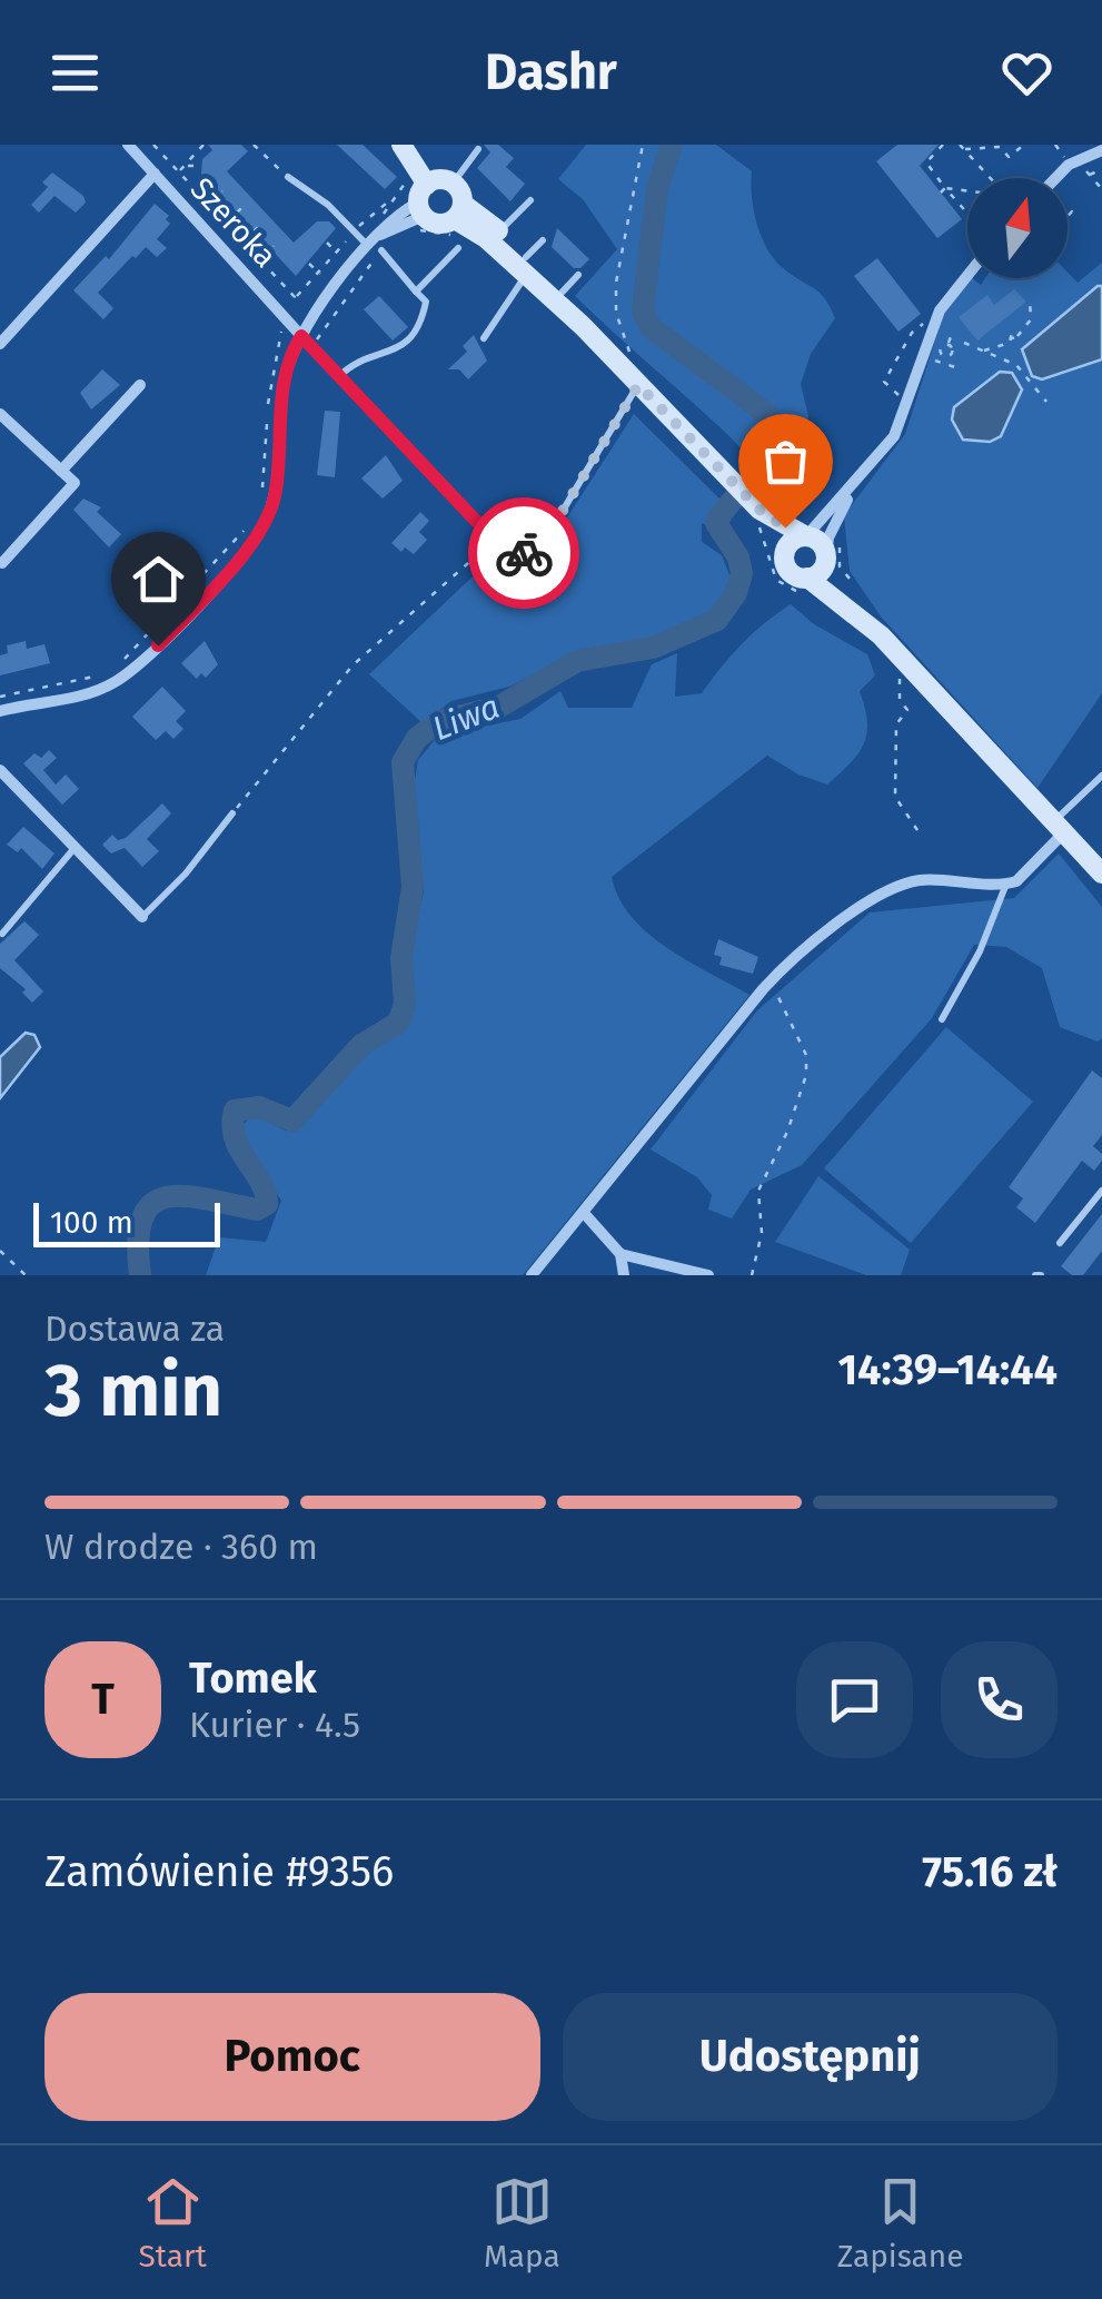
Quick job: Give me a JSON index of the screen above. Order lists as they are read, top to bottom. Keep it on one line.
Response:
{"streets":{"street":["Szeroka"]},"water":["Liwa"],"scale_bar":"100 m","north":"top","page":{"header":"Dashr","scale":"100 m","heading":["3 min","Dostawa za","14:39–14:44"],"panel":["Tomek","Kurier · 4.5","Zamówienie #9356","75.16 zł"],"bar":"W drodze · 360 m","round":"T","buttons":["Pomoc","Udostępnij"],"tabs":["Start","Mapa","Zapisane"]}}
